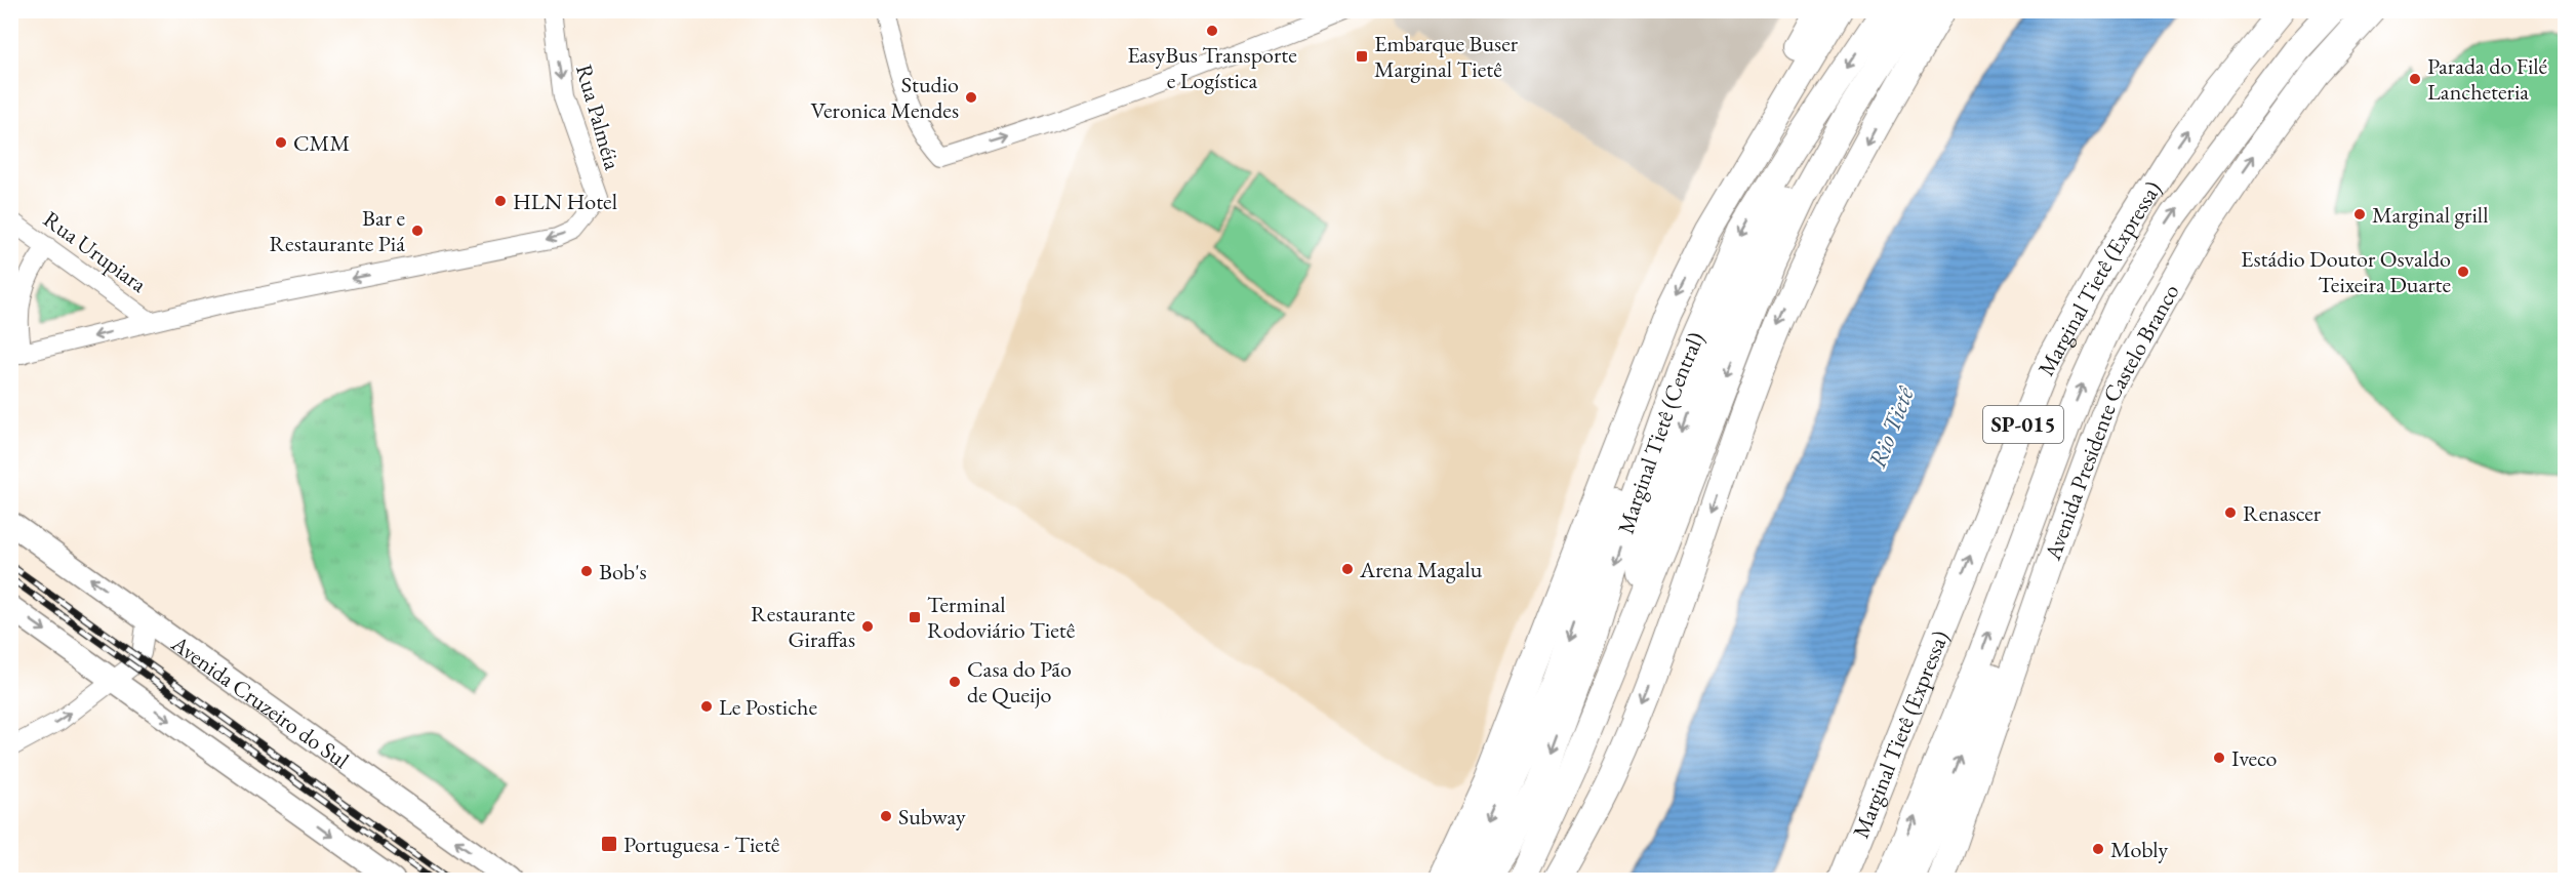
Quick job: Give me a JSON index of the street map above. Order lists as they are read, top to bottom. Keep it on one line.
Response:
{"streets":{"highway":["Marginal Tietê (Expressa)","Avenida Presidente Castelo Branco","SP-015","Marginal Tietê (Central)"],"main road":["Avenida Cruzeiro do Sul"],"street":["Rua Palméia","Rua Urupiara"]},"crossings":[["Rua Palméia","Rua Urupiara"]],"water":["Rio Tietê"],"places":{"other":["EasyBus Transporte e Logística","Parada do Filé Lancheteria","Studio Veronica Mendes","CMM","HLN Hotel","Marginal grill","Bar e Restaurante Piá","Estádio Doutor Osvaldo Teixeira Duarte","Renascer","Arena Magalu","Bob's","Restaurante Giraffas","Casa do Pão de Queijo","Le Postiche","Iveco","Subway","Mobly"],"transit":["Embarque Buser Marginal Tietê","Terminal Rodoviário Tietê","Portuguesa - Tietê"]}}
